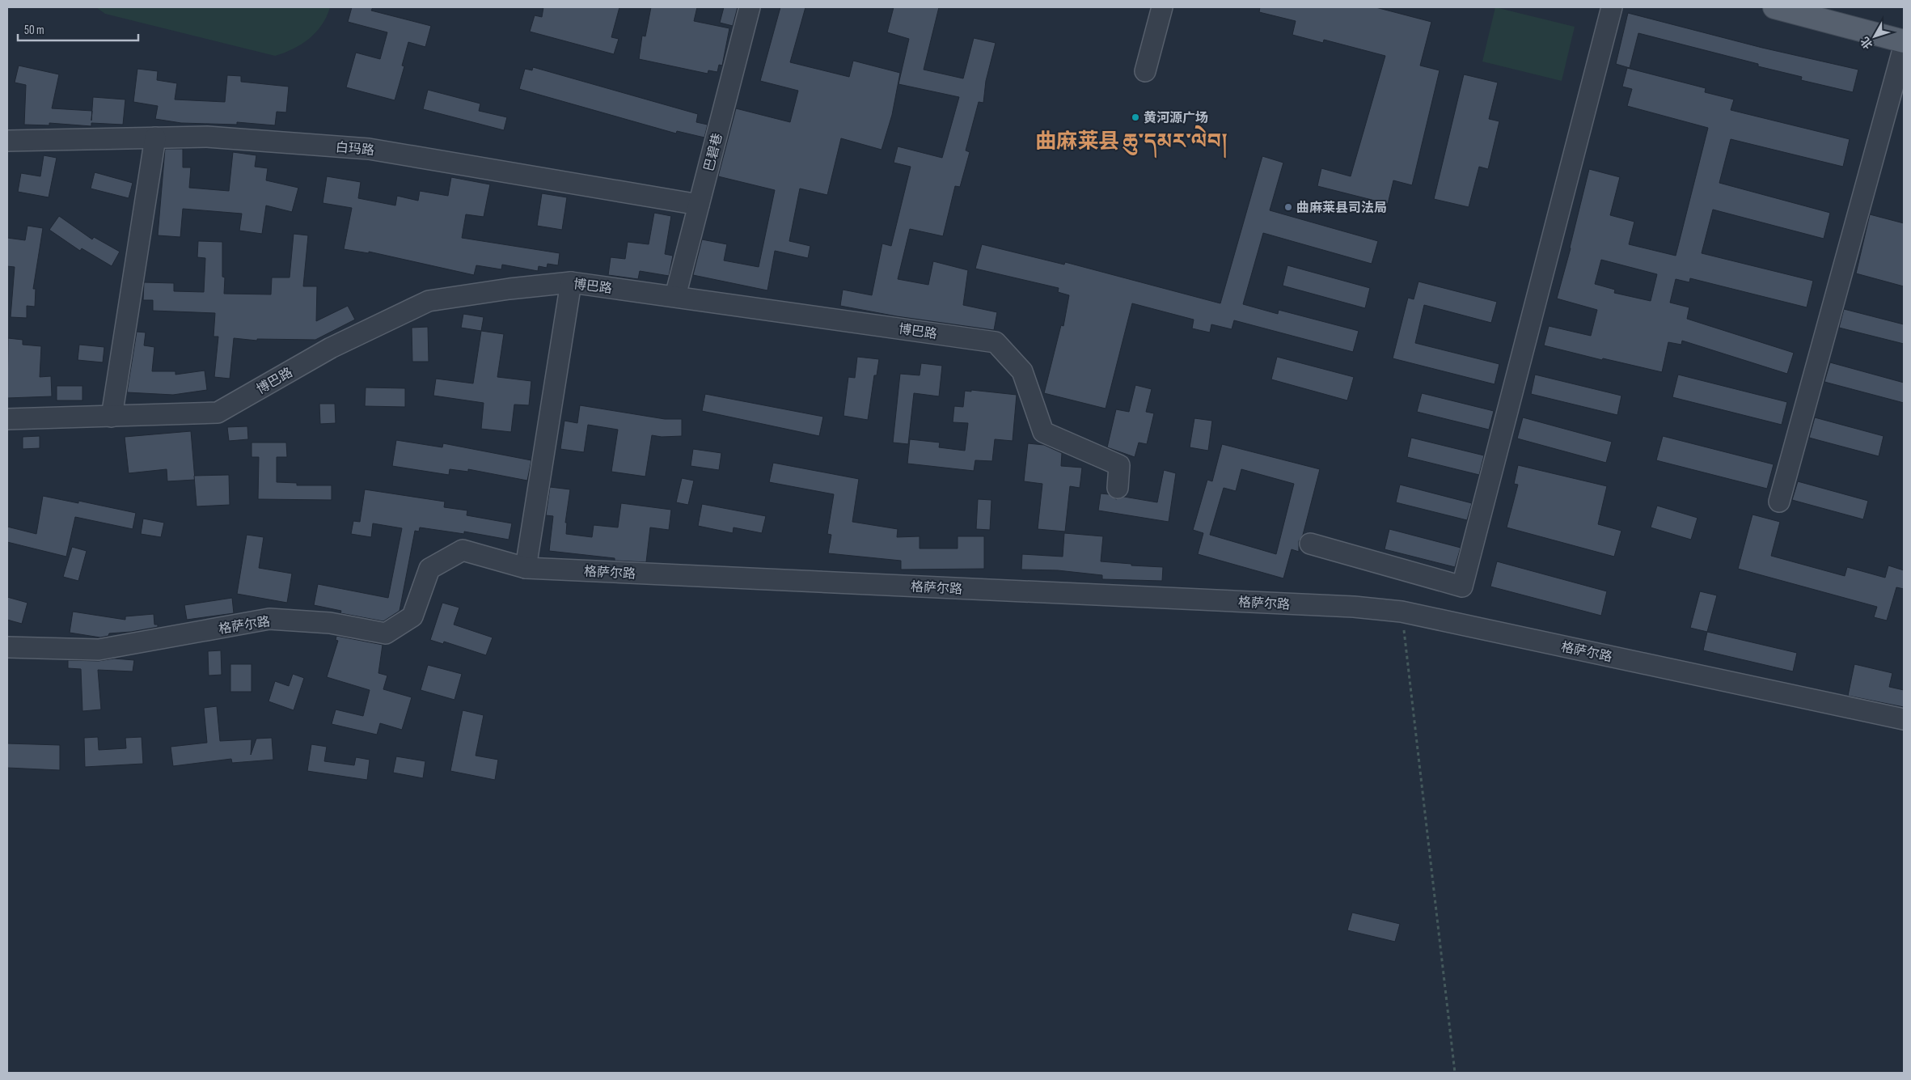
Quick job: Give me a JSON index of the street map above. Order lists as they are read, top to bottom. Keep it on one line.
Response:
{"streets":{"street":["白玛路","巴碧巷","博巴路","格萨尔路"]},"crossings":[["白玛路","巴碧巷"],["巴碧巷","博巴路"]],"districts":["曲麻莱县 ཆུ་དམར་ལེབ།"],"places":["黄河源广场","曲麻莱县司法局"],"scale_bar":"50 m","north":"bottom left"}
